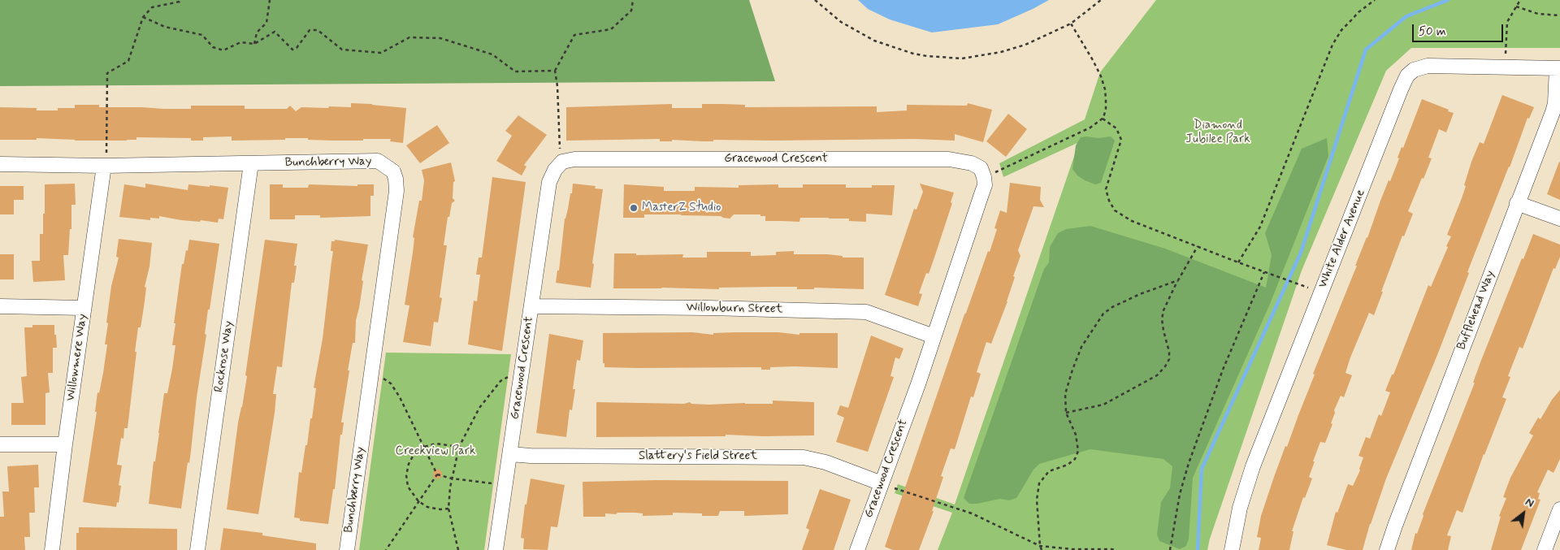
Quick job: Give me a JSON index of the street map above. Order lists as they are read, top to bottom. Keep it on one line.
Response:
{"streets":{"street":["Gracewood Crescent","Bunchberry Way","White Alder Avenue","Willowburn Street","Bufflehead Way","Rockrose Way","Willowmere Way","Slattery's Field Street"]},"crossings":[["Gracewood Crescent","Willowburn Street"],["Gracewood Crescent","Slattery's Field Street"],["Bunchberry Way","Rockrose Way"],["Bunchberry Way","Willowmere Way"],["White Alder Avenue","Bufflehead Way"]],"parks":["Diamond Jubilee Park","Creekview Park"],"places":["MasterZ Studio"],"scale_bar":"50 m","north":"top right"}
